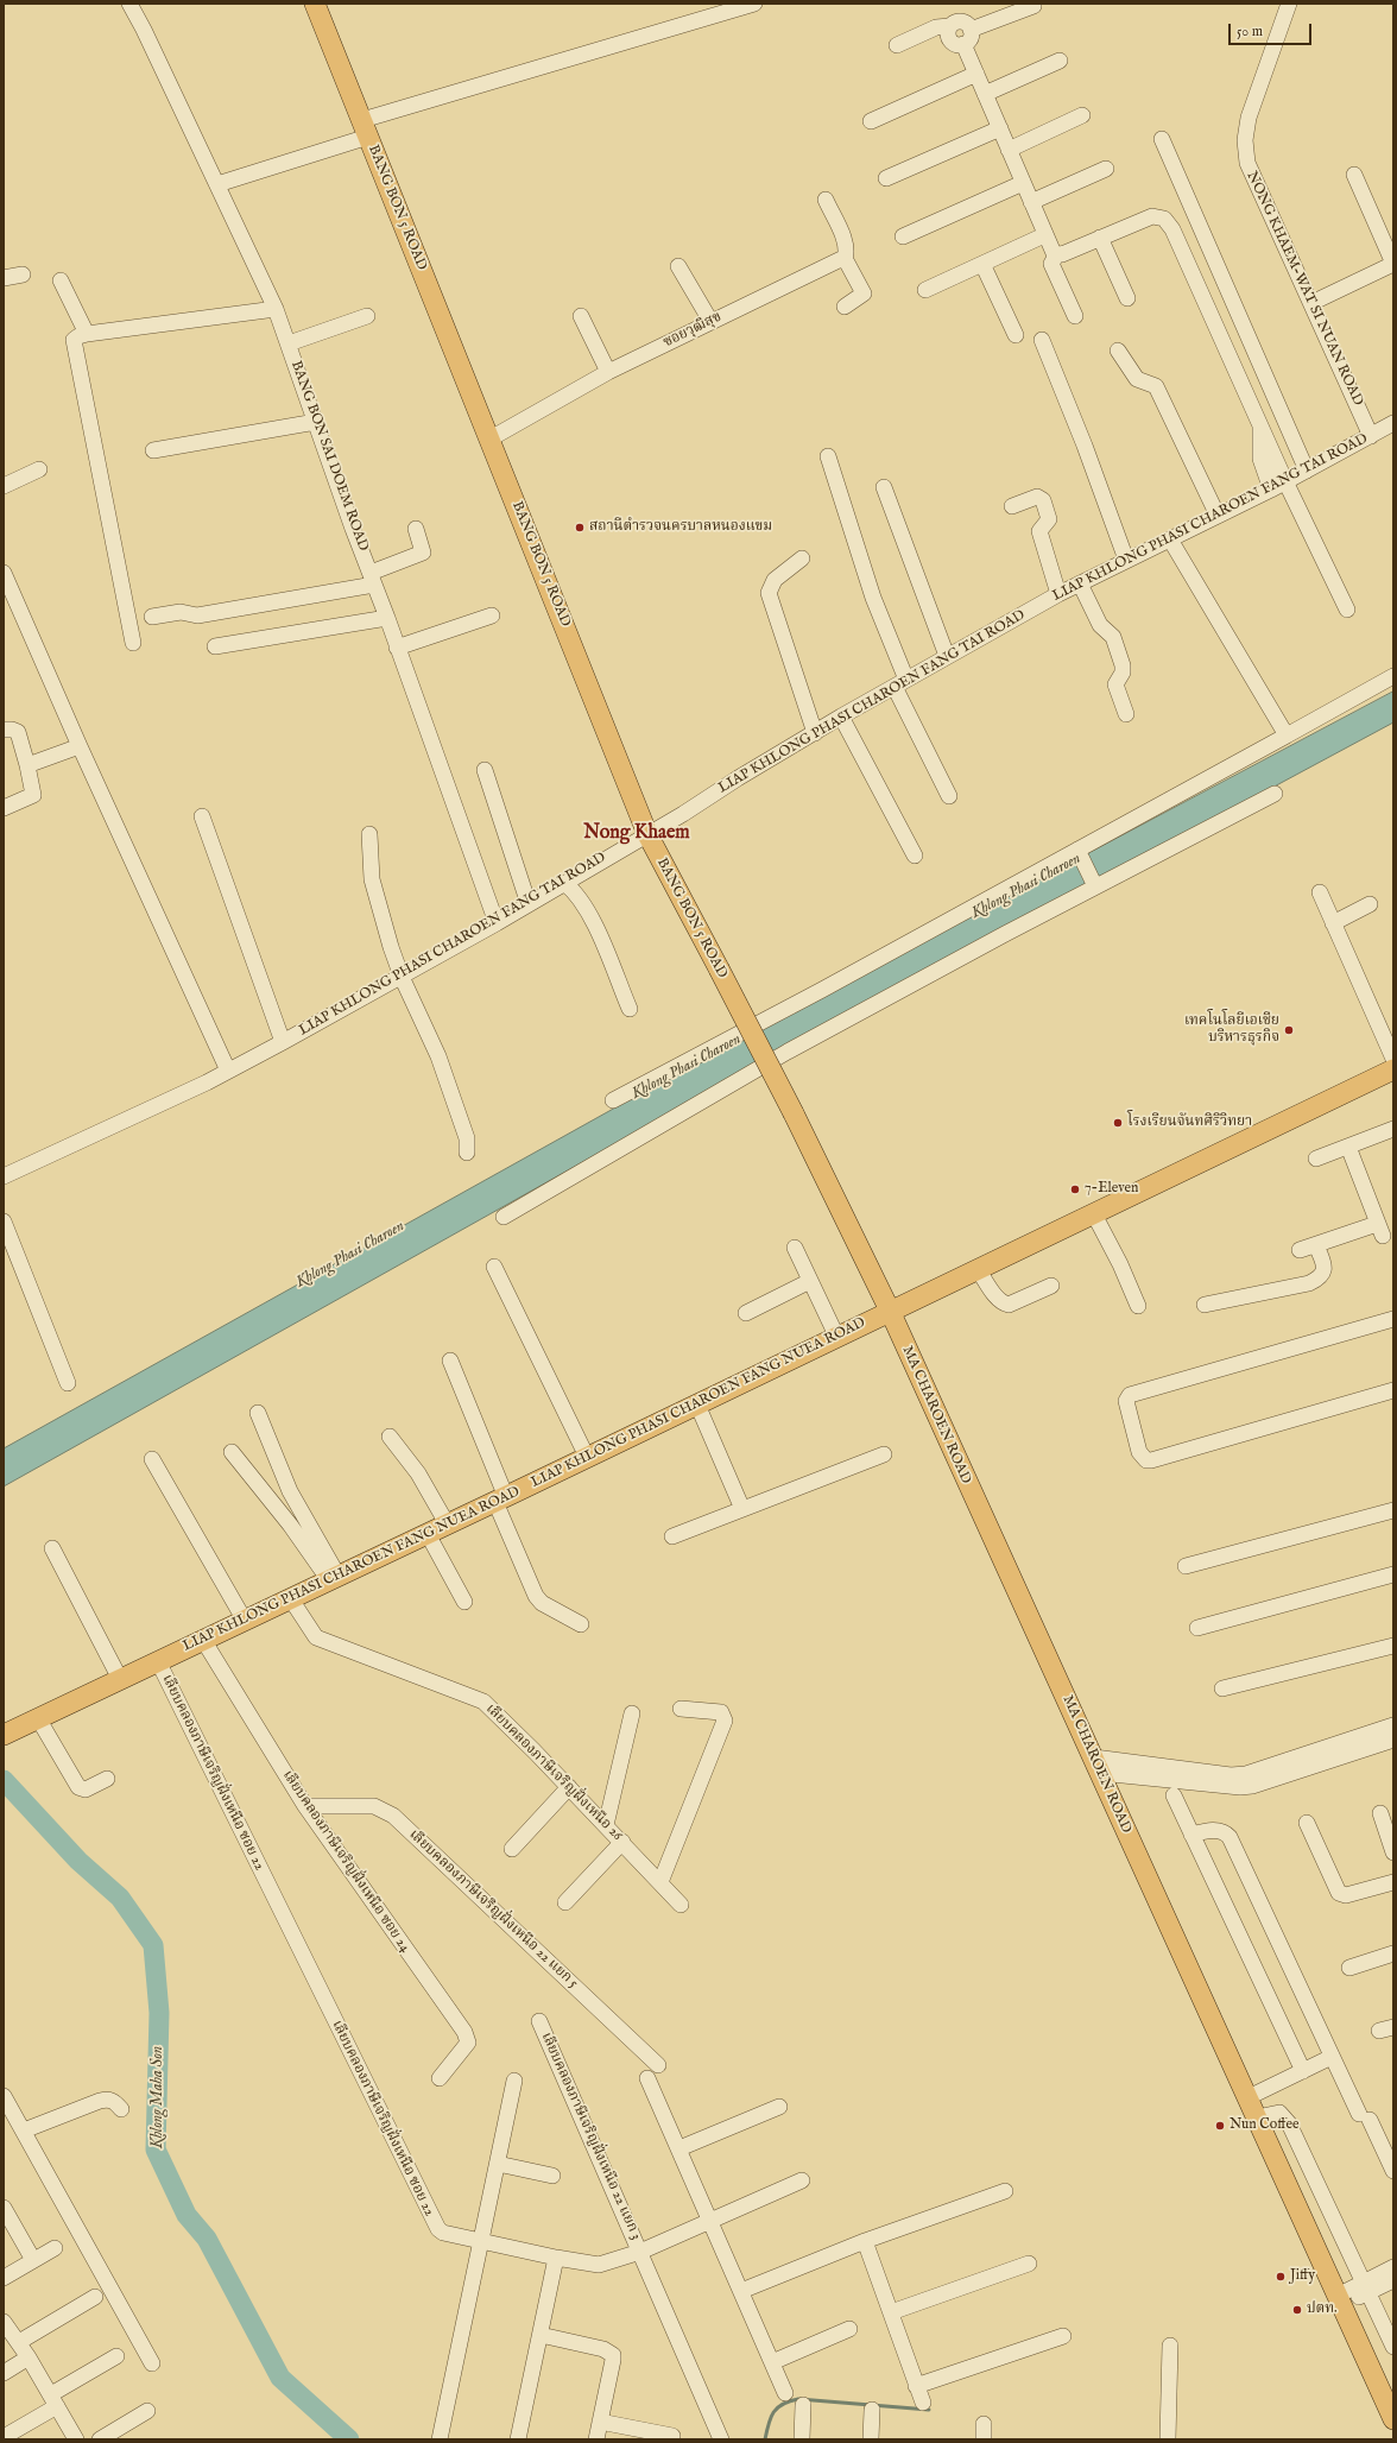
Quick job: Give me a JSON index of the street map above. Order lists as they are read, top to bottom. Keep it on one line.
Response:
{"streets":{"main road":["BANG BON 5 ROAD","LIAP KHLONG PHASI CHAROEN FANG NUEA ROAD","MA CHAROEN ROAD"],"street":["NONG KHAEM-WAT SI NUAN ROAD","ซอยวุฒิสุข","BANG BON SAI DOEM ROAD","LIAP KHLONG PHASI CHAROEN FANG TAI ROAD","เลียบคลองภาษีเจริญฝั่งเหนือ ซอย 22","เลียบคลองภาษีเจริญฝั่งเหนือ 26","เลียบคลองภาษีเจริญฝั่งเหนือ ซอย 24","เลียบคลองภาษีเจริญฝั่งเหนือ 22 แยก 5","เลียบคลองภาษีเจริญฝั่งเหนือ 22 แยก 3"]},"crossings":[["BANG BON 5 ROAD","ซอยวุฒิสุข"],["BANG BON 5 ROAD","LIAP KHLONG PHASI CHAROEN FANG TAI ROAD"],["BANG BON 5 ROAD","MA CHAROEN ROAD"],["NONG KHAEM-WAT SI NUAN ROAD","LIAP KHLONG PHASI CHAROEN FANG TAI ROAD"],["BANG BON SAI DOEM ROAD","LIAP KHLONG PHASI CHAROEN FANG TAI ROAD"],["LIAP KHLONG PHASI CHAROEN FANG NUEA ROAD","MA CHAROEN ROAD"],["LIAP KHLONG PHASI CHAROEN FANG NUEA ROAD","เลียบคลองภาษีเจริญฝั่งเหนือ ซอย 22"],["LIAP KHLONG PHASI CHAROEN FANG NUEA ROAD","เลียบคลองภาษีเจริญฝั่งเหนือ 26"],["LIAP KHLONG PHASI CHAROEN FANG NUEA ROAD","เลียบคลองภาษีเจริญฝั่งเหนือ ซอย 24"],["เลียบคลองภาษีเจริญฝั่งเหนือ ซอย 22","เลียบคลองภาษีเจริญฝั่งเหนือ 22 แยก 3"],["เลียบคลองภาษีเจริญฝั่งเหนือ ซอย 24","เลียบคลองภาษีเจริญฝั่งเหนือ 22 แยก 5"]],"districts":["Nong Khaem"],"water":["Khlong Phasi Charoen","Khlong Maha Son"],"places":["สถานีตำรวจนครบาลหนองแขม","เทคโนโลยีเอเชีย บริหารธุรกิจ","โรงเรียนจันทศิริวิทยา","7-Eleven","Nun Coffee","Jiffy","ปตท."],"scale_bar":"50 m"}
